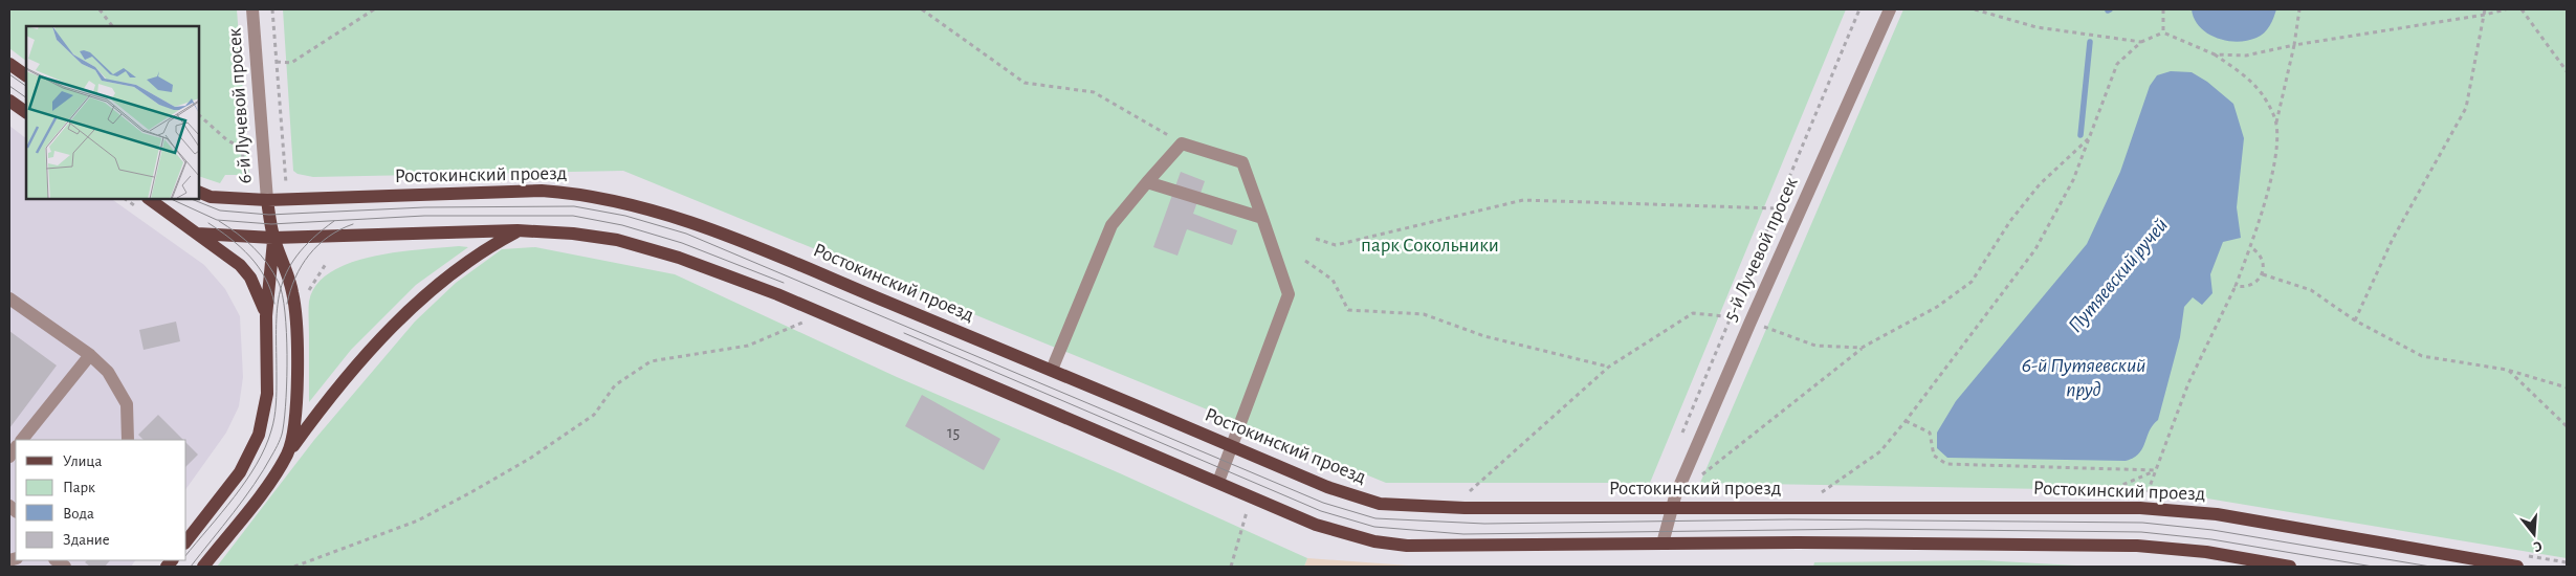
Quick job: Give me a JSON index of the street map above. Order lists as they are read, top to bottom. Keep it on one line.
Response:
{"streets":{"main road":["Ростокинский проезд"],"street":["6-й Лучевой просек","5-й Лучевой просек"]},"crossings":[["6-й Лучевой просек","Ростокинский проезд"],["Ростокинский проезд","5-й Лучевой просек"]],"water":["Путяевский ручей","6-й Путяевский пруд"],"parks":["парк Сокольники"],"house_numbers":["15"],"legend":["Улица","Парк","Вода","Здание"],"north":"bottom"}
